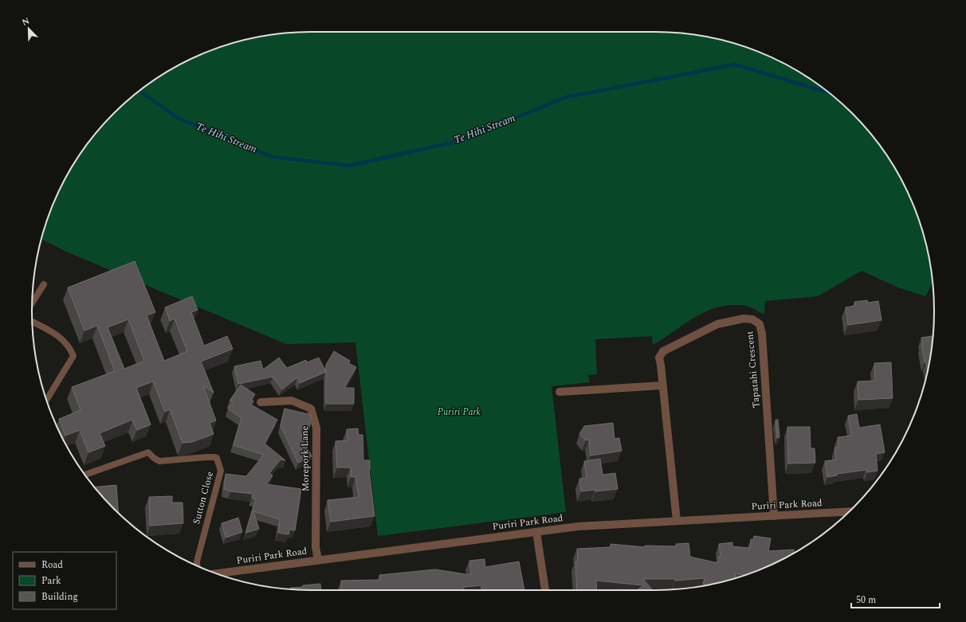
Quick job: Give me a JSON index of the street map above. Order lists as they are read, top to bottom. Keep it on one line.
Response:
{"streets":{"street":["Tapatahi Crescent","Morepork Lane","Puriri Park Road"],"lane":["Sutton Close"]},"crossings":[["Tapatahi Crescent","Puriri Park Road"],["Morepork Lane","Puriri Park Road"]],"water":["Te Hihi Stream"],"parks":["Puriri Park"],"legend":["Road","Park","Building"],"scale_bar":"50 m","north":"top left"}
